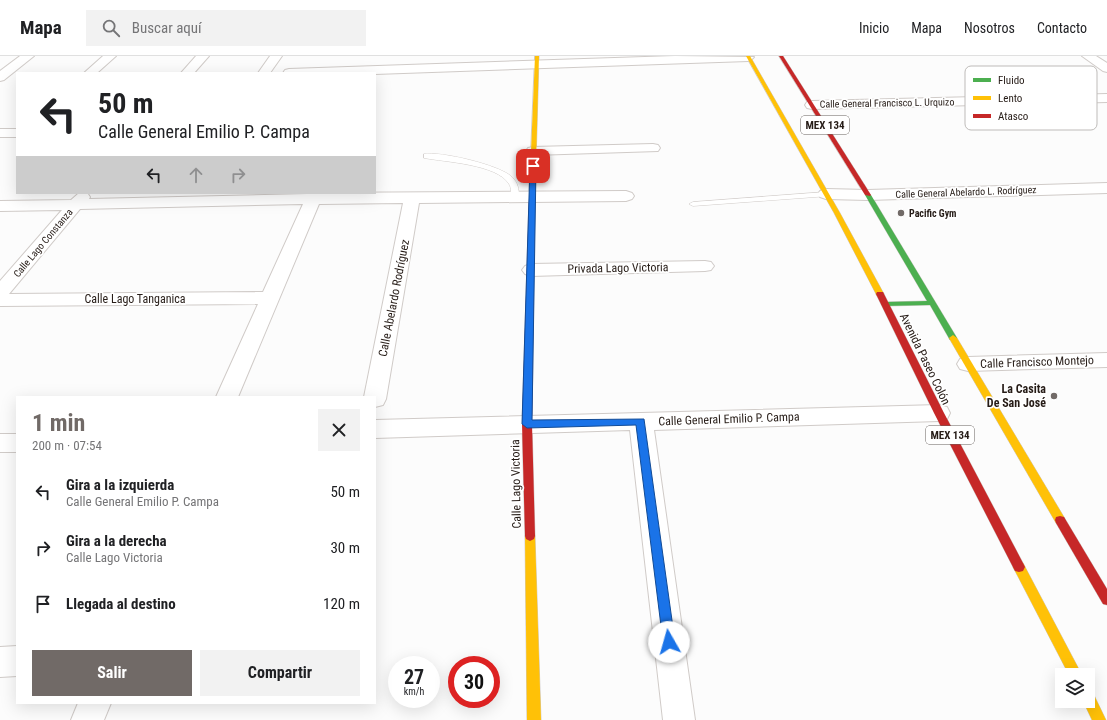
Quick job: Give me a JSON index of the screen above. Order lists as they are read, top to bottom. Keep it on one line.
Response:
{"streets":{"main road":["MEX 134","Avenida Paseo Colón","Calle Lago Victoria"],"street":["Calle General Francisco L. Urquizo","Calle General Abelardo L. Rodríguez","Calle Lago Constanza","Privada Lago Victoria","Calle Abelardo Rodríguez","Calle Lago Tanganica","Calle Francisco Montejo","Calle General Emilio P. Campa"]},"crossings":[["Calle General Francisco L. Urquizo","MEX 134"],["MEX 134","Calle General Abelardo L. Rodríguez"],["MEX 134","Calle Francisco Montejo"],["Calle General Abelardo L. Rodríguez","Avenida Paseo Colón"],["Privada Lago Victoria","Calle Lago Victoria"],["Avenida Paseo Colón","Calle General Emilio P. Campa"],["Calle General Emilio P. Campa","Calle Lago Victoria"]],"places":["Pacific Gym","La Casita De San José"],"legend":["Fluido","Lento","Atasco"],"page":{"header":"Mapa","search":"Buscar aquí","nav":["Inicio","Mapa","Nosotros","Contacto"],"turn":["50 m","Calle General Emilio P. Campa"],"heading":["1 min","200 m · 07:54"],"list":[{"name":"Gira a la izquierda","note":"Calle General Emilio P. Campa","value":"50 m"},{"name":"Gira a la derecha","note":"Calle Lago Victoria","value":"30 m"},{"name":"Llegada al destino","value":"120 m"}],"buttons":["Salir","Compartir"],"speed":"27 km/h","limit":"30"}}
